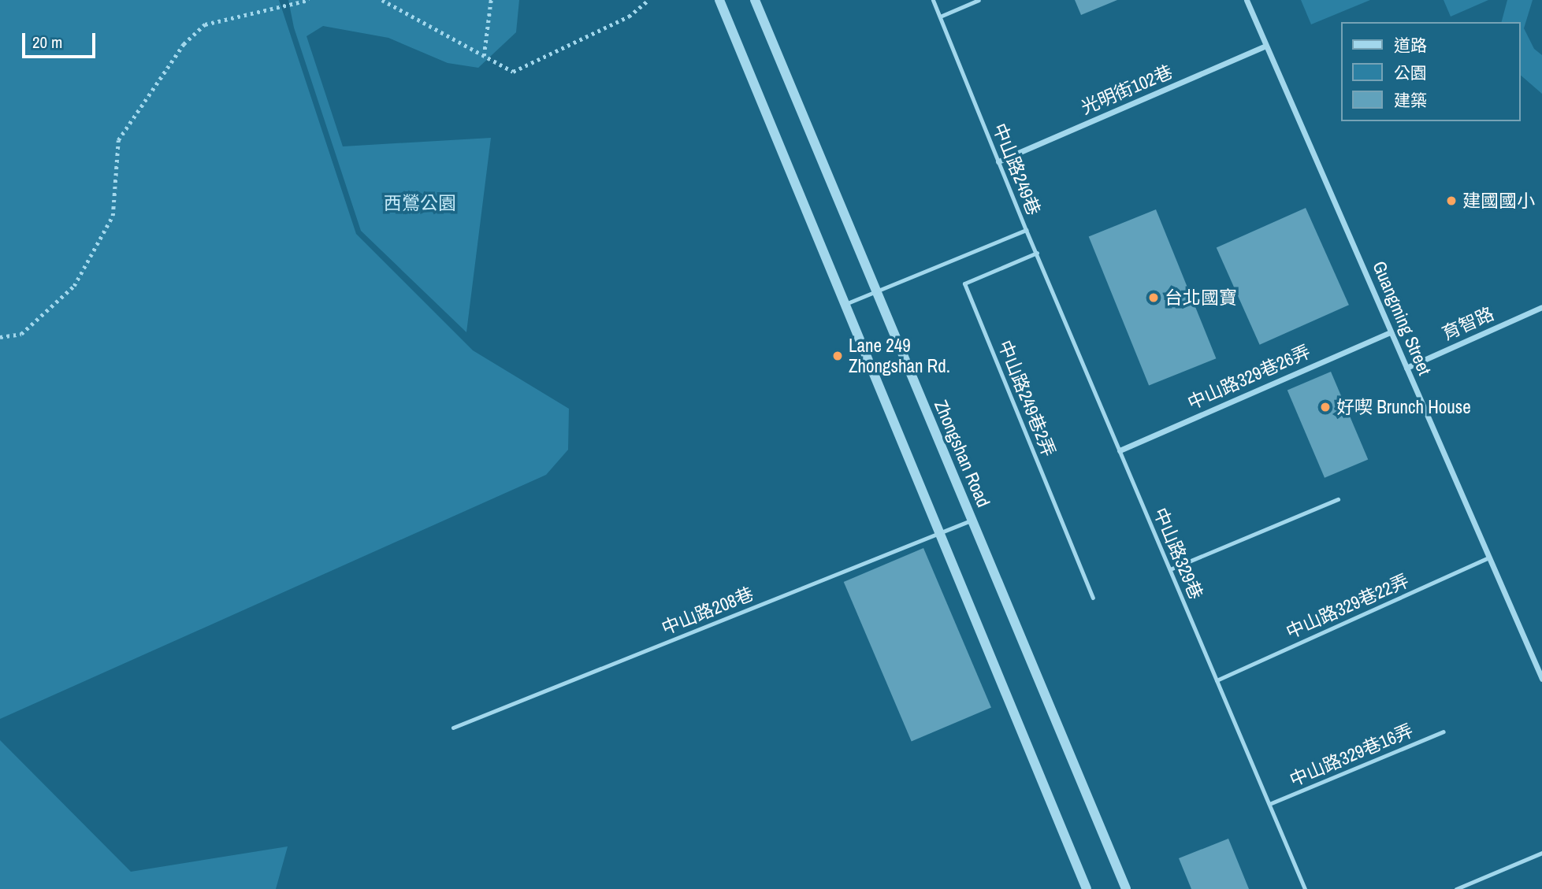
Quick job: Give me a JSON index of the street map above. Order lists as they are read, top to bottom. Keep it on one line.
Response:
{"streets":{"street":["光明街102巷","Guangming Street","育智路","中山路329巷26弄","Zhongshan Road"],"lane":["中山路249巷","中山路249巷2弄","中山路329巷","中山路329巷22弄","中山路208巷","中山路329巷16弄"]},"crossings":[["光明街102巷","中山路249巷"],["光明街102巷","Guangming Street"],["中山路249巷","Zhongshan Road"],["中山路249巷","中山路329巷"],["Guangming Street","育智路"],["Guangming Street","中山路329巷26弄"],["Guangming Street","中山路329巷22弄"],["中山路329巷26弄","中山路329巷"],["中山路249巷2弄","中山路329巷"],["Zhongshan Road","中山路208巷"],["中山路329巷","中山路329巷22弄"],["中山路329巷","中山路329巷16弄"]],"parks":["西鶯公園"],"places":["建國國小","台北國寶","Lane 249 Zhongshan Rd.","好喫 Brunch House"],"legend":["道路","公園","建築"],"scale_bar":"20 m"}
